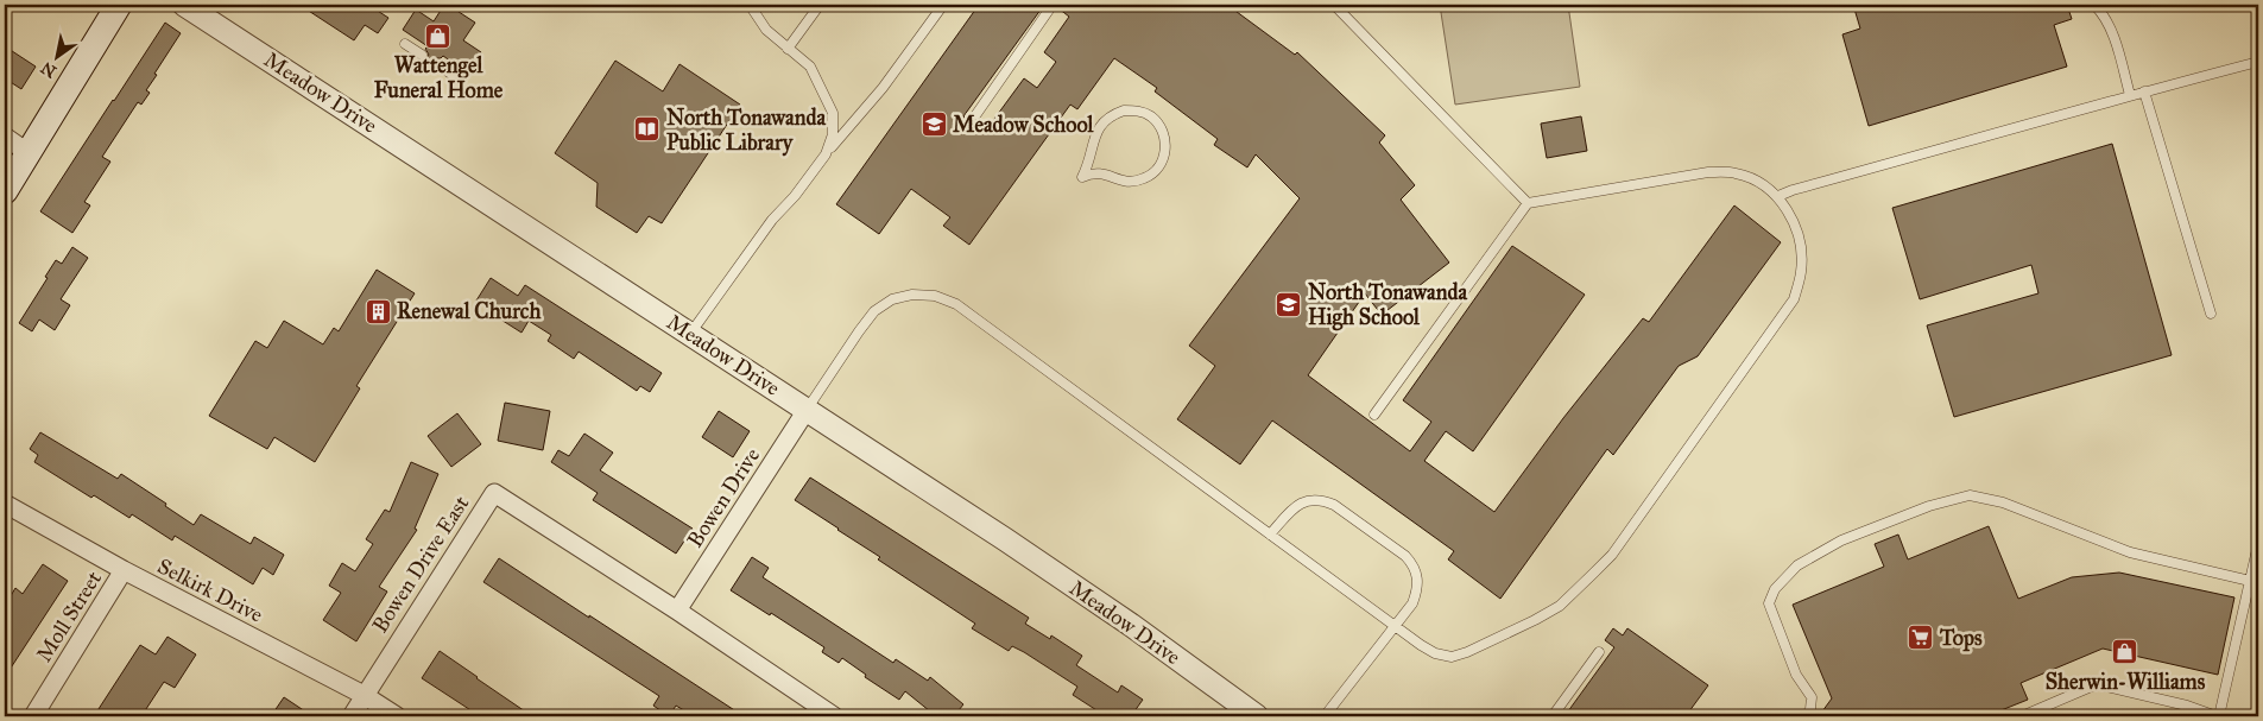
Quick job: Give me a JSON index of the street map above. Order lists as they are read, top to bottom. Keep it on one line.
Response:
{"streets":{"street":["Meadow Drive","Bowen Drive","Bowen Drive East","Selkirk Drive","Moll Street"]},"crossings":[["Meadow Drive","Bowen Drive"],["Bowen Drive","Bowen Drive East"],["Bowen Drive East","Selkirk Drive"],["Selkirk Drive","Moll Street"]],"places":{"shop":["Wattengel Funeral Home","Sherwin-Williams"],"school or university":["Meadow School","North Tonawanda High School"],"library":["North Tonawanda Public Library"],"building":["Renewal Church"],"supermarket":["Tops"]},"north":"bottom left"}
